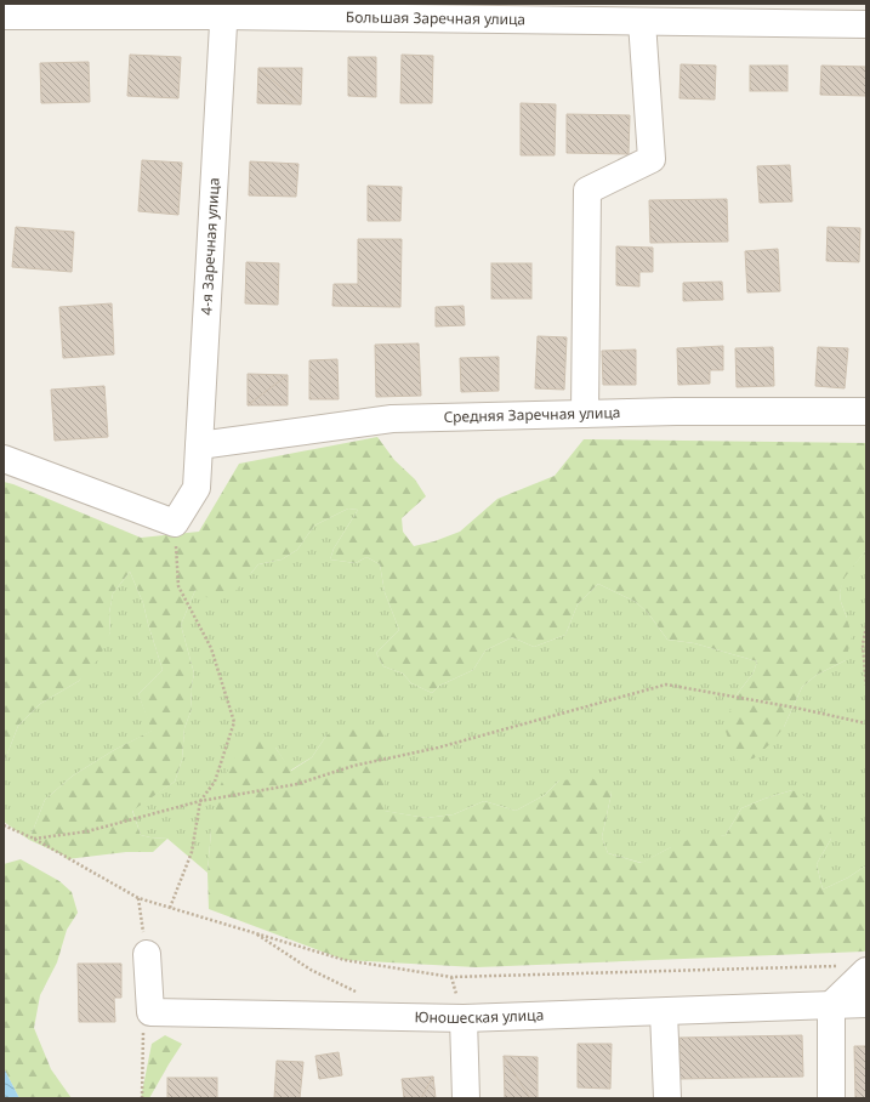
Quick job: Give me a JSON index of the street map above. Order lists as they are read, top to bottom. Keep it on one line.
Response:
{"streets":{"street":["Большая Заречная улица","4-я Заречная улица","Средняя Заречная улица","Юношеская улица"]},"crossings":[["Большая Заречная улица","4-я Заречная улица"],["4-я Заречная улица","Средняя Заречная улица"]]}
